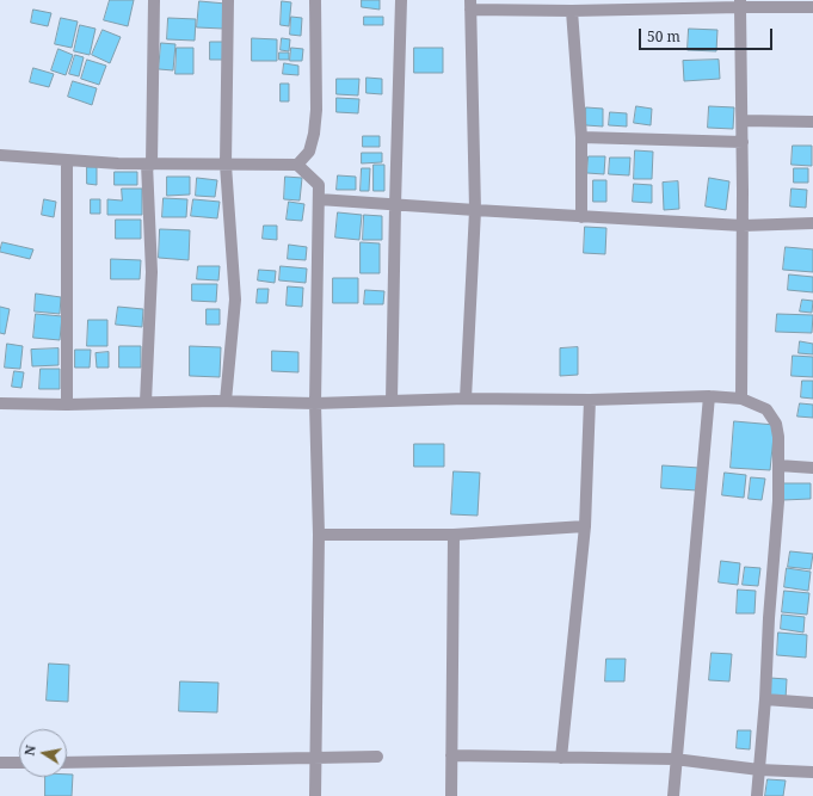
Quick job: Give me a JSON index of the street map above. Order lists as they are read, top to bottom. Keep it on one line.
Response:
{"scale_bar":"50 m","north":"left"}
